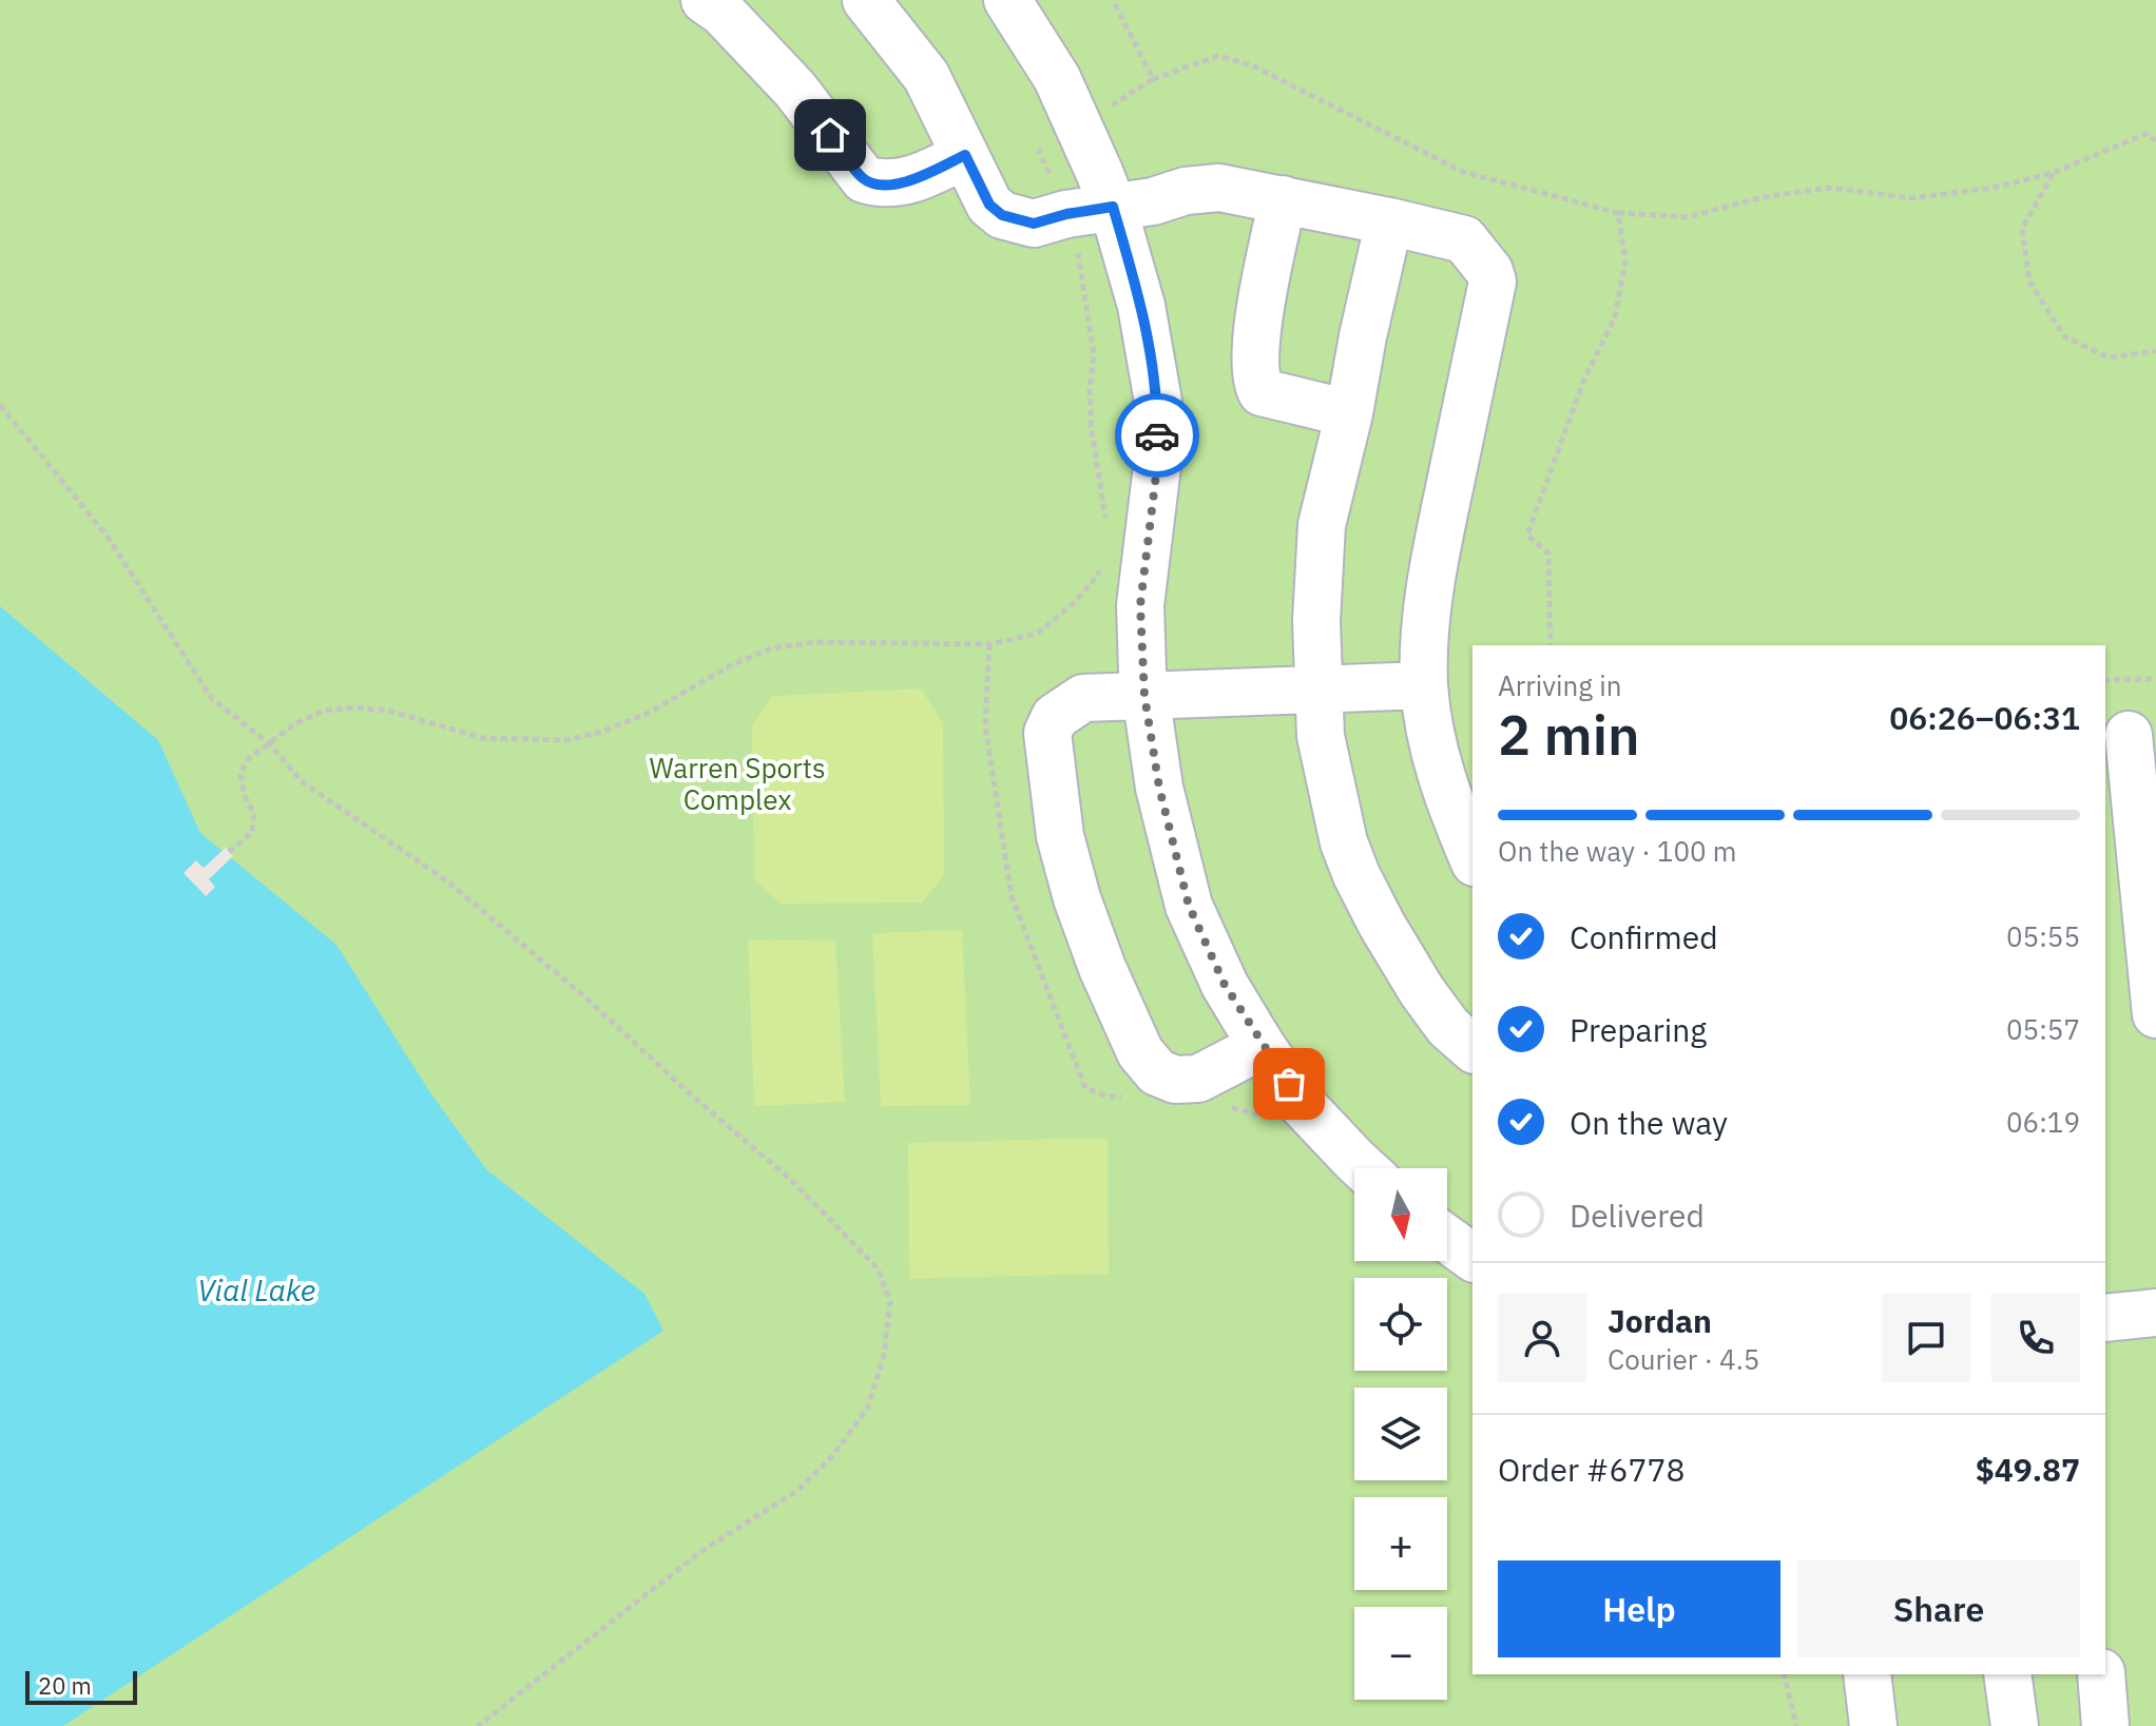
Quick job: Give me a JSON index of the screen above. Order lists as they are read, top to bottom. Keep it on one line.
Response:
{"water":["Vial Lake"],"parks":["Warren Sports Complex"],"scale_bar":"20 m","north":"bottom","page":{"heading":["2 min","Arriving in","06:26–06:31"],"panel":["Jordan","Courier · 4.5","Order #6778","$49.87"],"bar":"On the way · 100 m","list":[["Confirmed","05:55"],["Preparing","05:57"],["On the way","06:19"],"Delivered"],"map_buttons":["+","−"],"buttons":["Help","Share"],"scale":"20 m"}}
